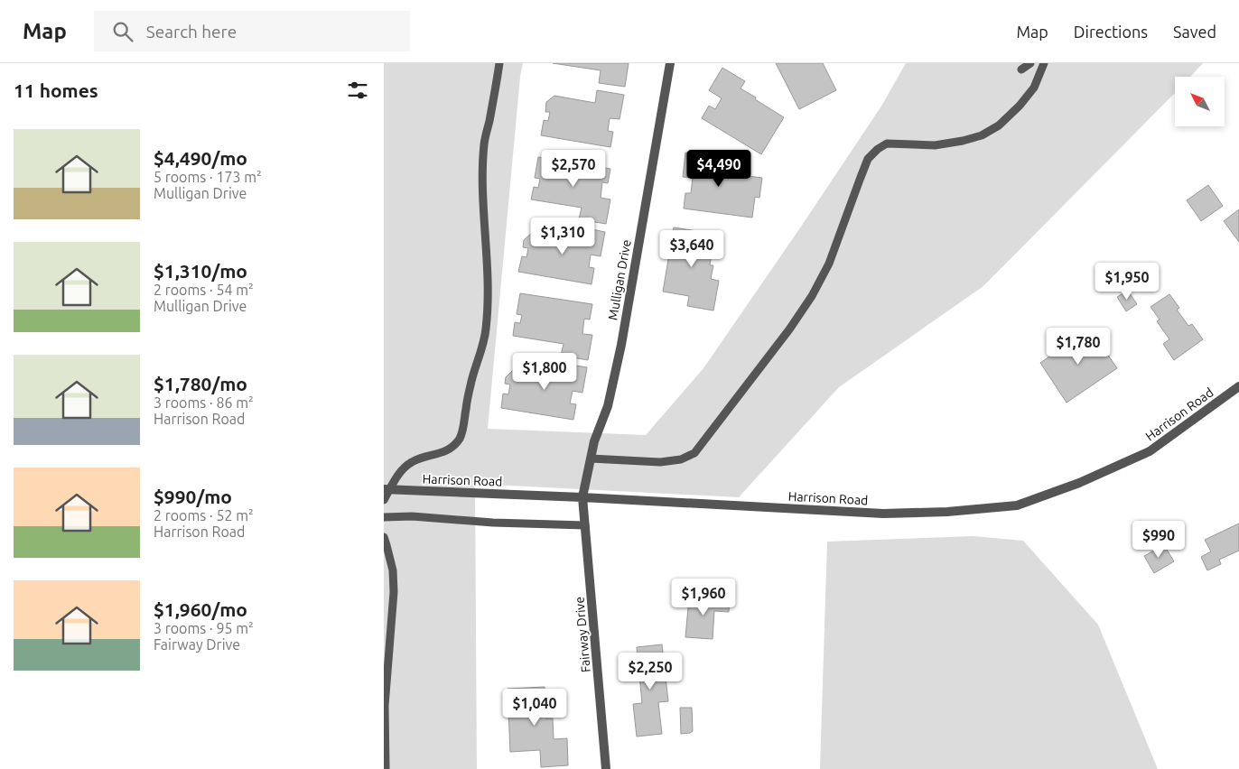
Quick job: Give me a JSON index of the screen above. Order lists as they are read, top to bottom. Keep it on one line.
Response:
{"streets":{"street":["Mulligan Drive","Harrison Road","Fairway Drive"]},"crossings":[["Mulligan Drive","Harrison Road"],["Mulligan Drive","Fairway Drive"],["Harrison Road","Fairway Drive"]],"north":"top left","page":{"header":"Map","search":"Search here","nav":["Map","Directions","Saved"],"heading":"11 homes","list":[{"name":"$4,490/mo","note":"5 rooms · 173 m² · Mulligan Drive"},{"name":"$1,310/mo","note":"2 rooms · 54 m² · Mulligan Drive"},{"name":"$1,780/mo","note":"3 rooms · 86 m² · Harrison Road"},{"name":"$990/mo","note":"2 rooms · 52 m² · Harrison Road"},{"name":"$1,960/mo","note":"3 rooms · 95 m² · Fairway Drive"}],"price":["$2,570","$4,490","$1,310","$3,640","$1,950","$1,780","$1,800","$990","$1,960","$2,250","$1,040"]}}
